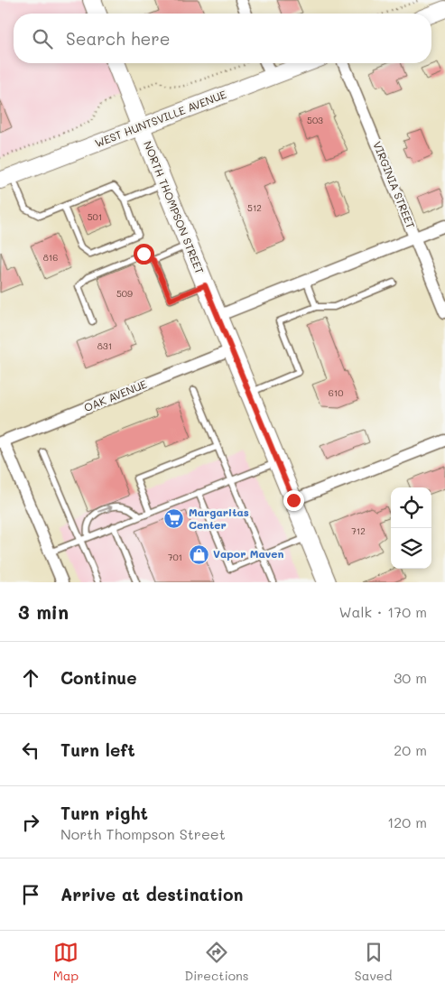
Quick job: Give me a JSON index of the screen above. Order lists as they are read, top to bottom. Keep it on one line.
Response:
{"streets":{"main road":["WEST HUNTSVILLE AVENUE","NORTH THOMPSON STREET"],"street":["VIRGINIA STREET","OAK AVENUE"]},"crossings":[["WEST HUNTSVILLE AVENUE","NORTH THOMPSON STREET"],["NORTH THOMPSON STREET","OAK AVENUE"]],"places":{"supermarket":["Margaritas Center"],"shop":["Vapor Maven"]},"house_numbers":["503","512","501","816","509","831","610","712","701"],"page":{"search":"Search here","heading":["3 min","Walk · 170 m"],"list":[["Continue","30 m"],["Turn left","20 m"],["Turn right","North Thompson Street","120 m"],"Arrive at destination"],"nav":["Map","Directions","Saved"]}}
